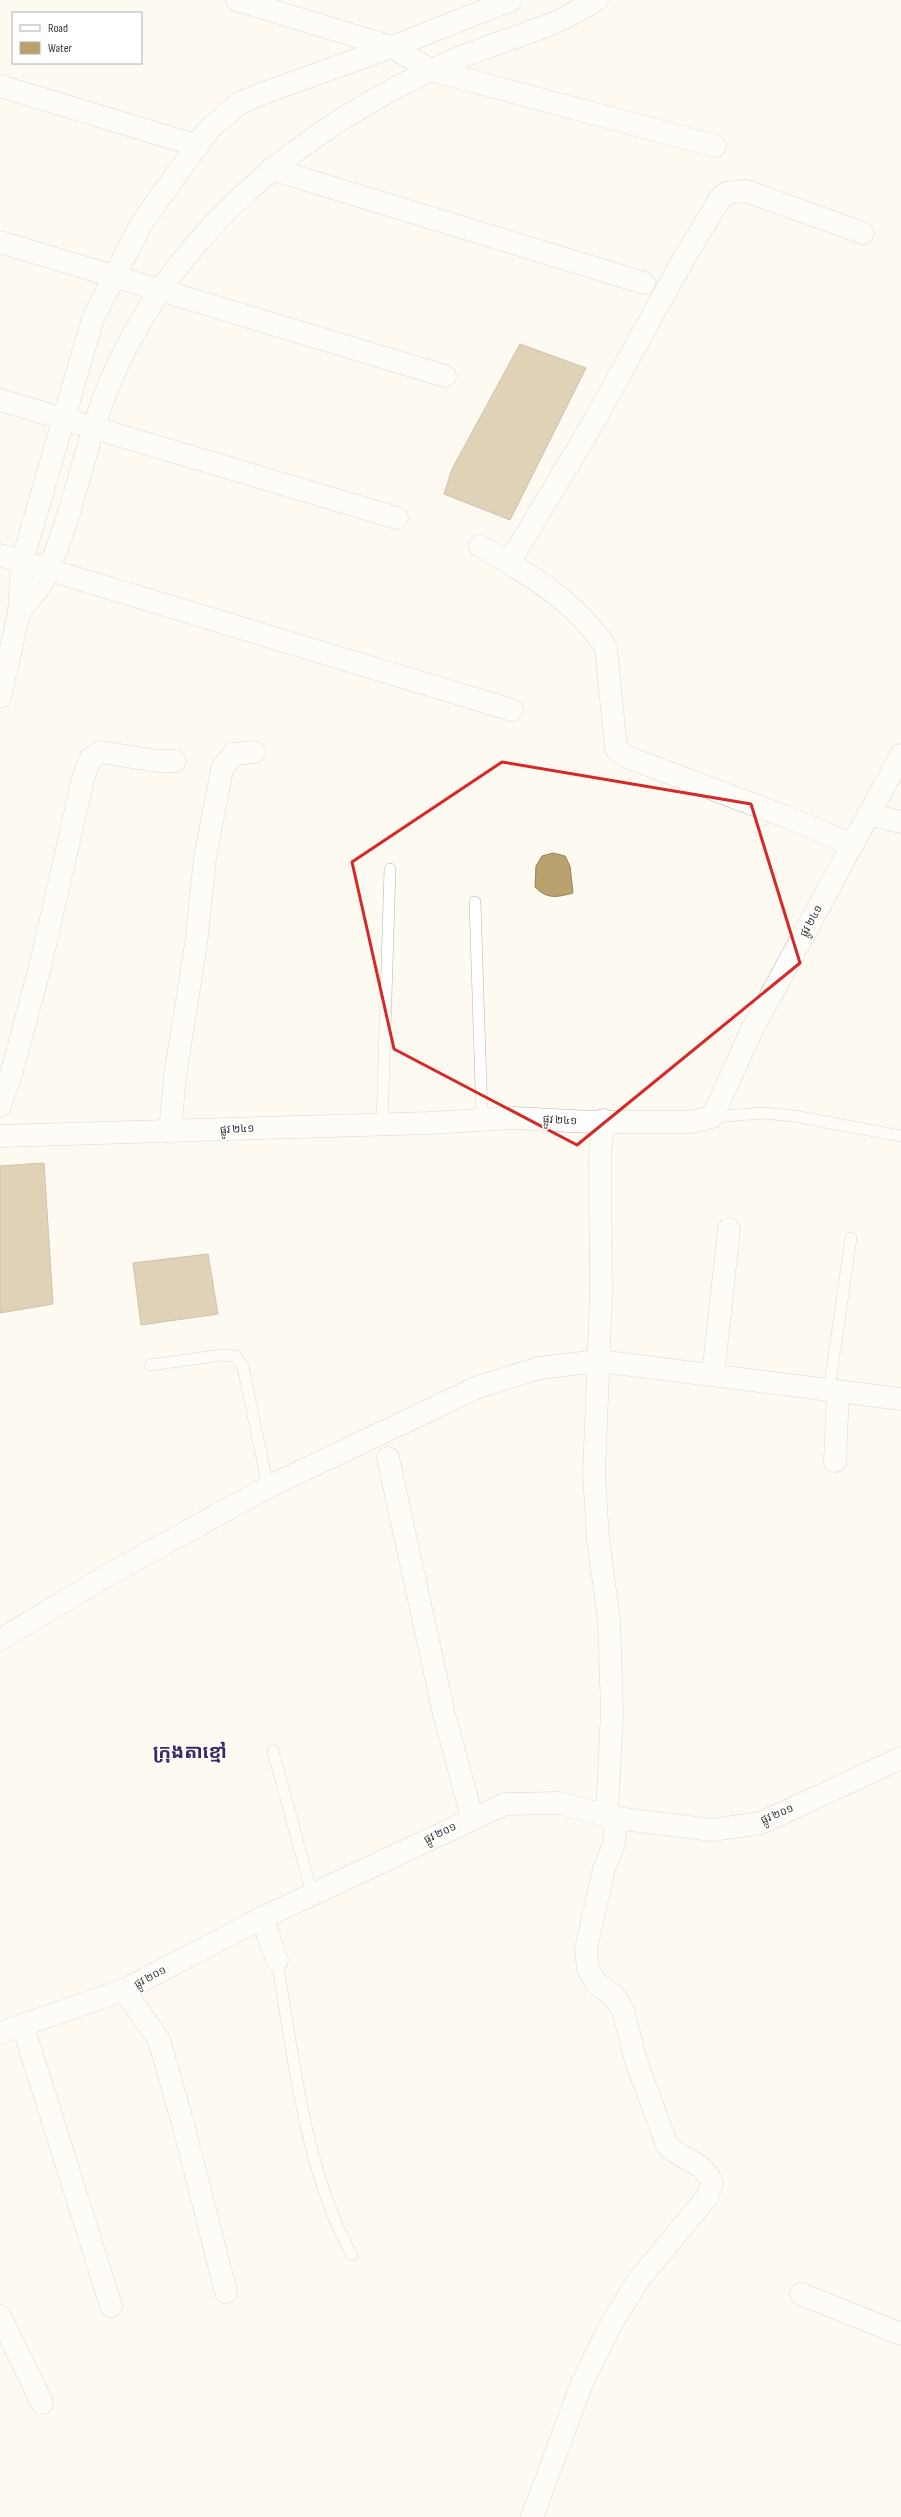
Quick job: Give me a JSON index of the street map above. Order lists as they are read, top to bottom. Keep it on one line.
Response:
{"streets":{"street":["ផ្លូវ ២៤១","ផ្លូវ ២០១"]},"districts":["ក្រុងតាខ្មៅ"],"legend":["Road","Water"]}
